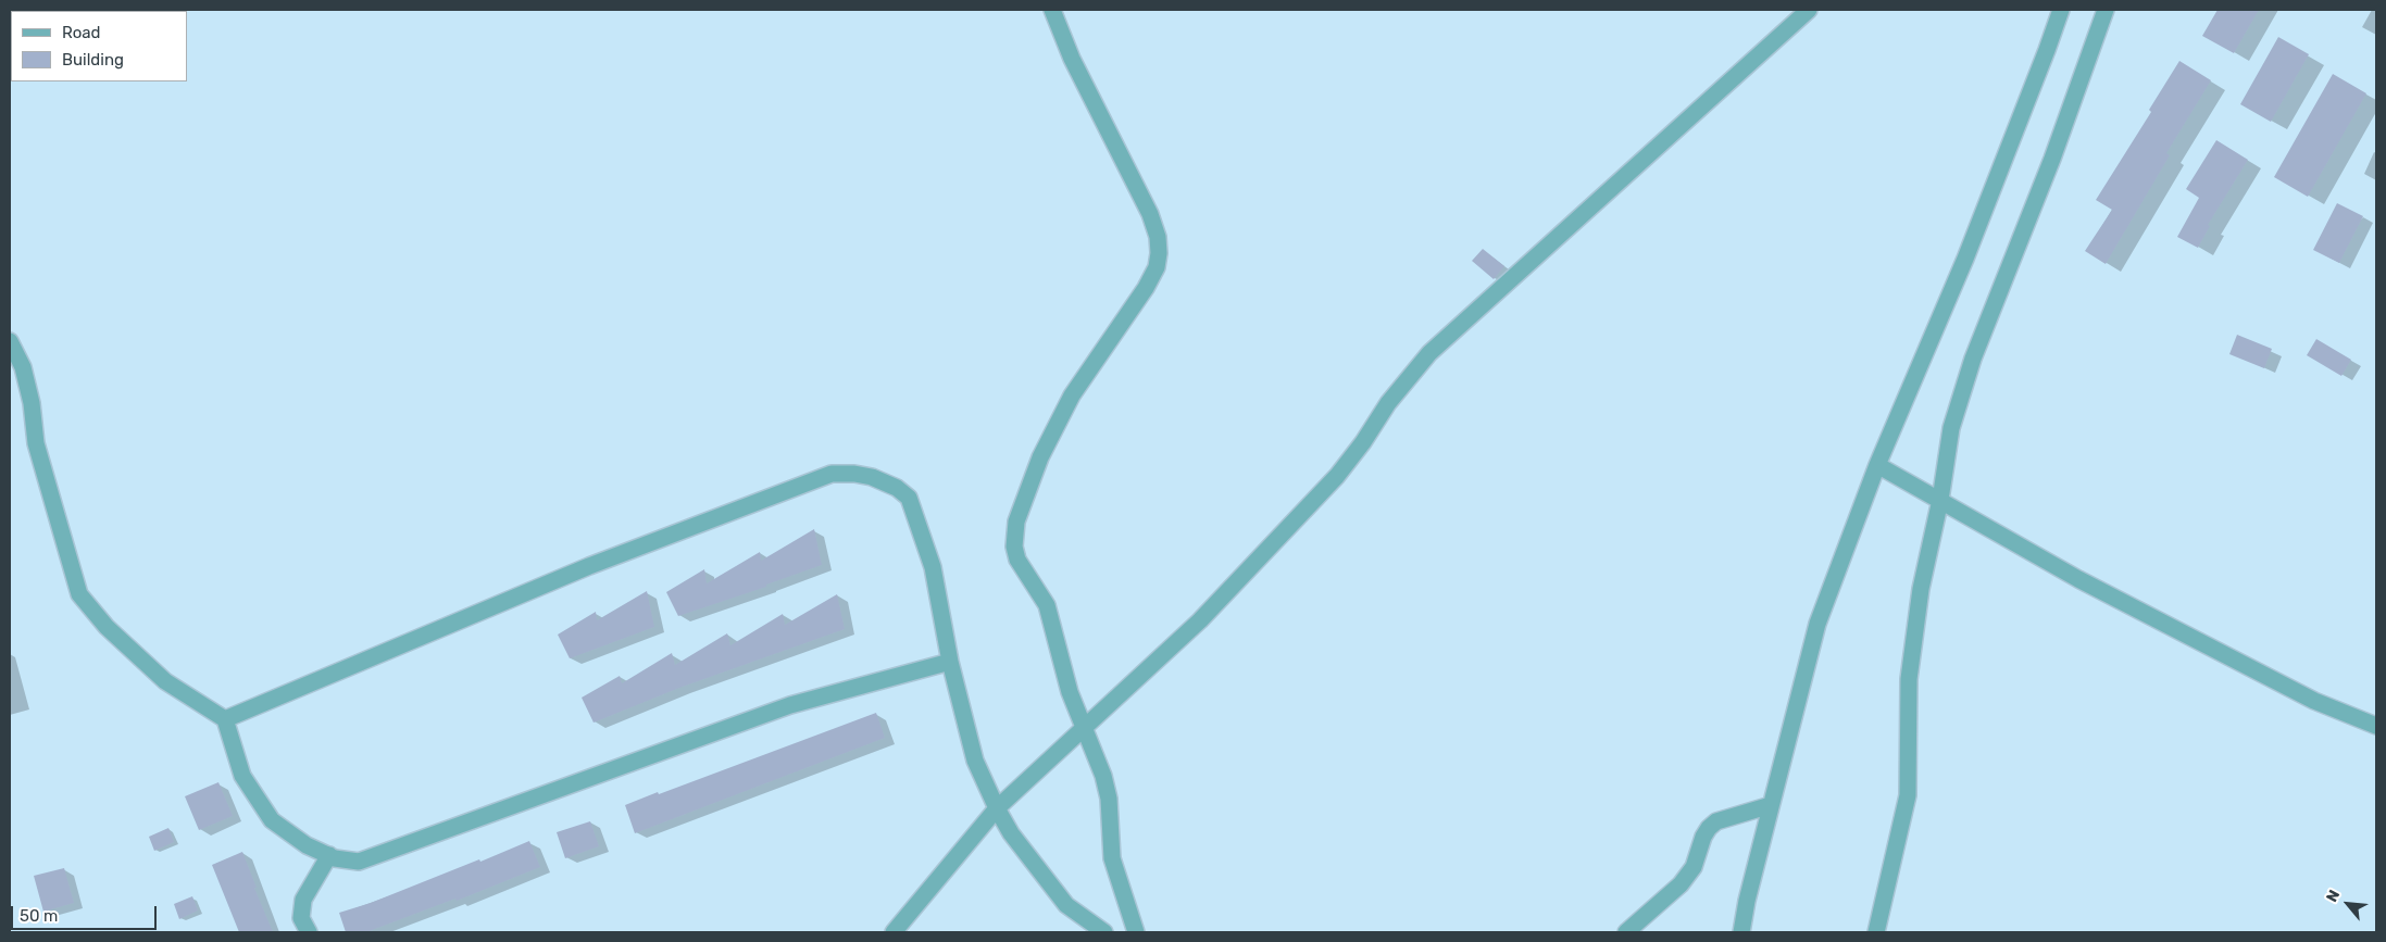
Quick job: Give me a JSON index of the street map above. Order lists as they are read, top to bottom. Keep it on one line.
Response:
{"legend":["Road","Building"],"scale_bar":"50 m","north":"top left"}
